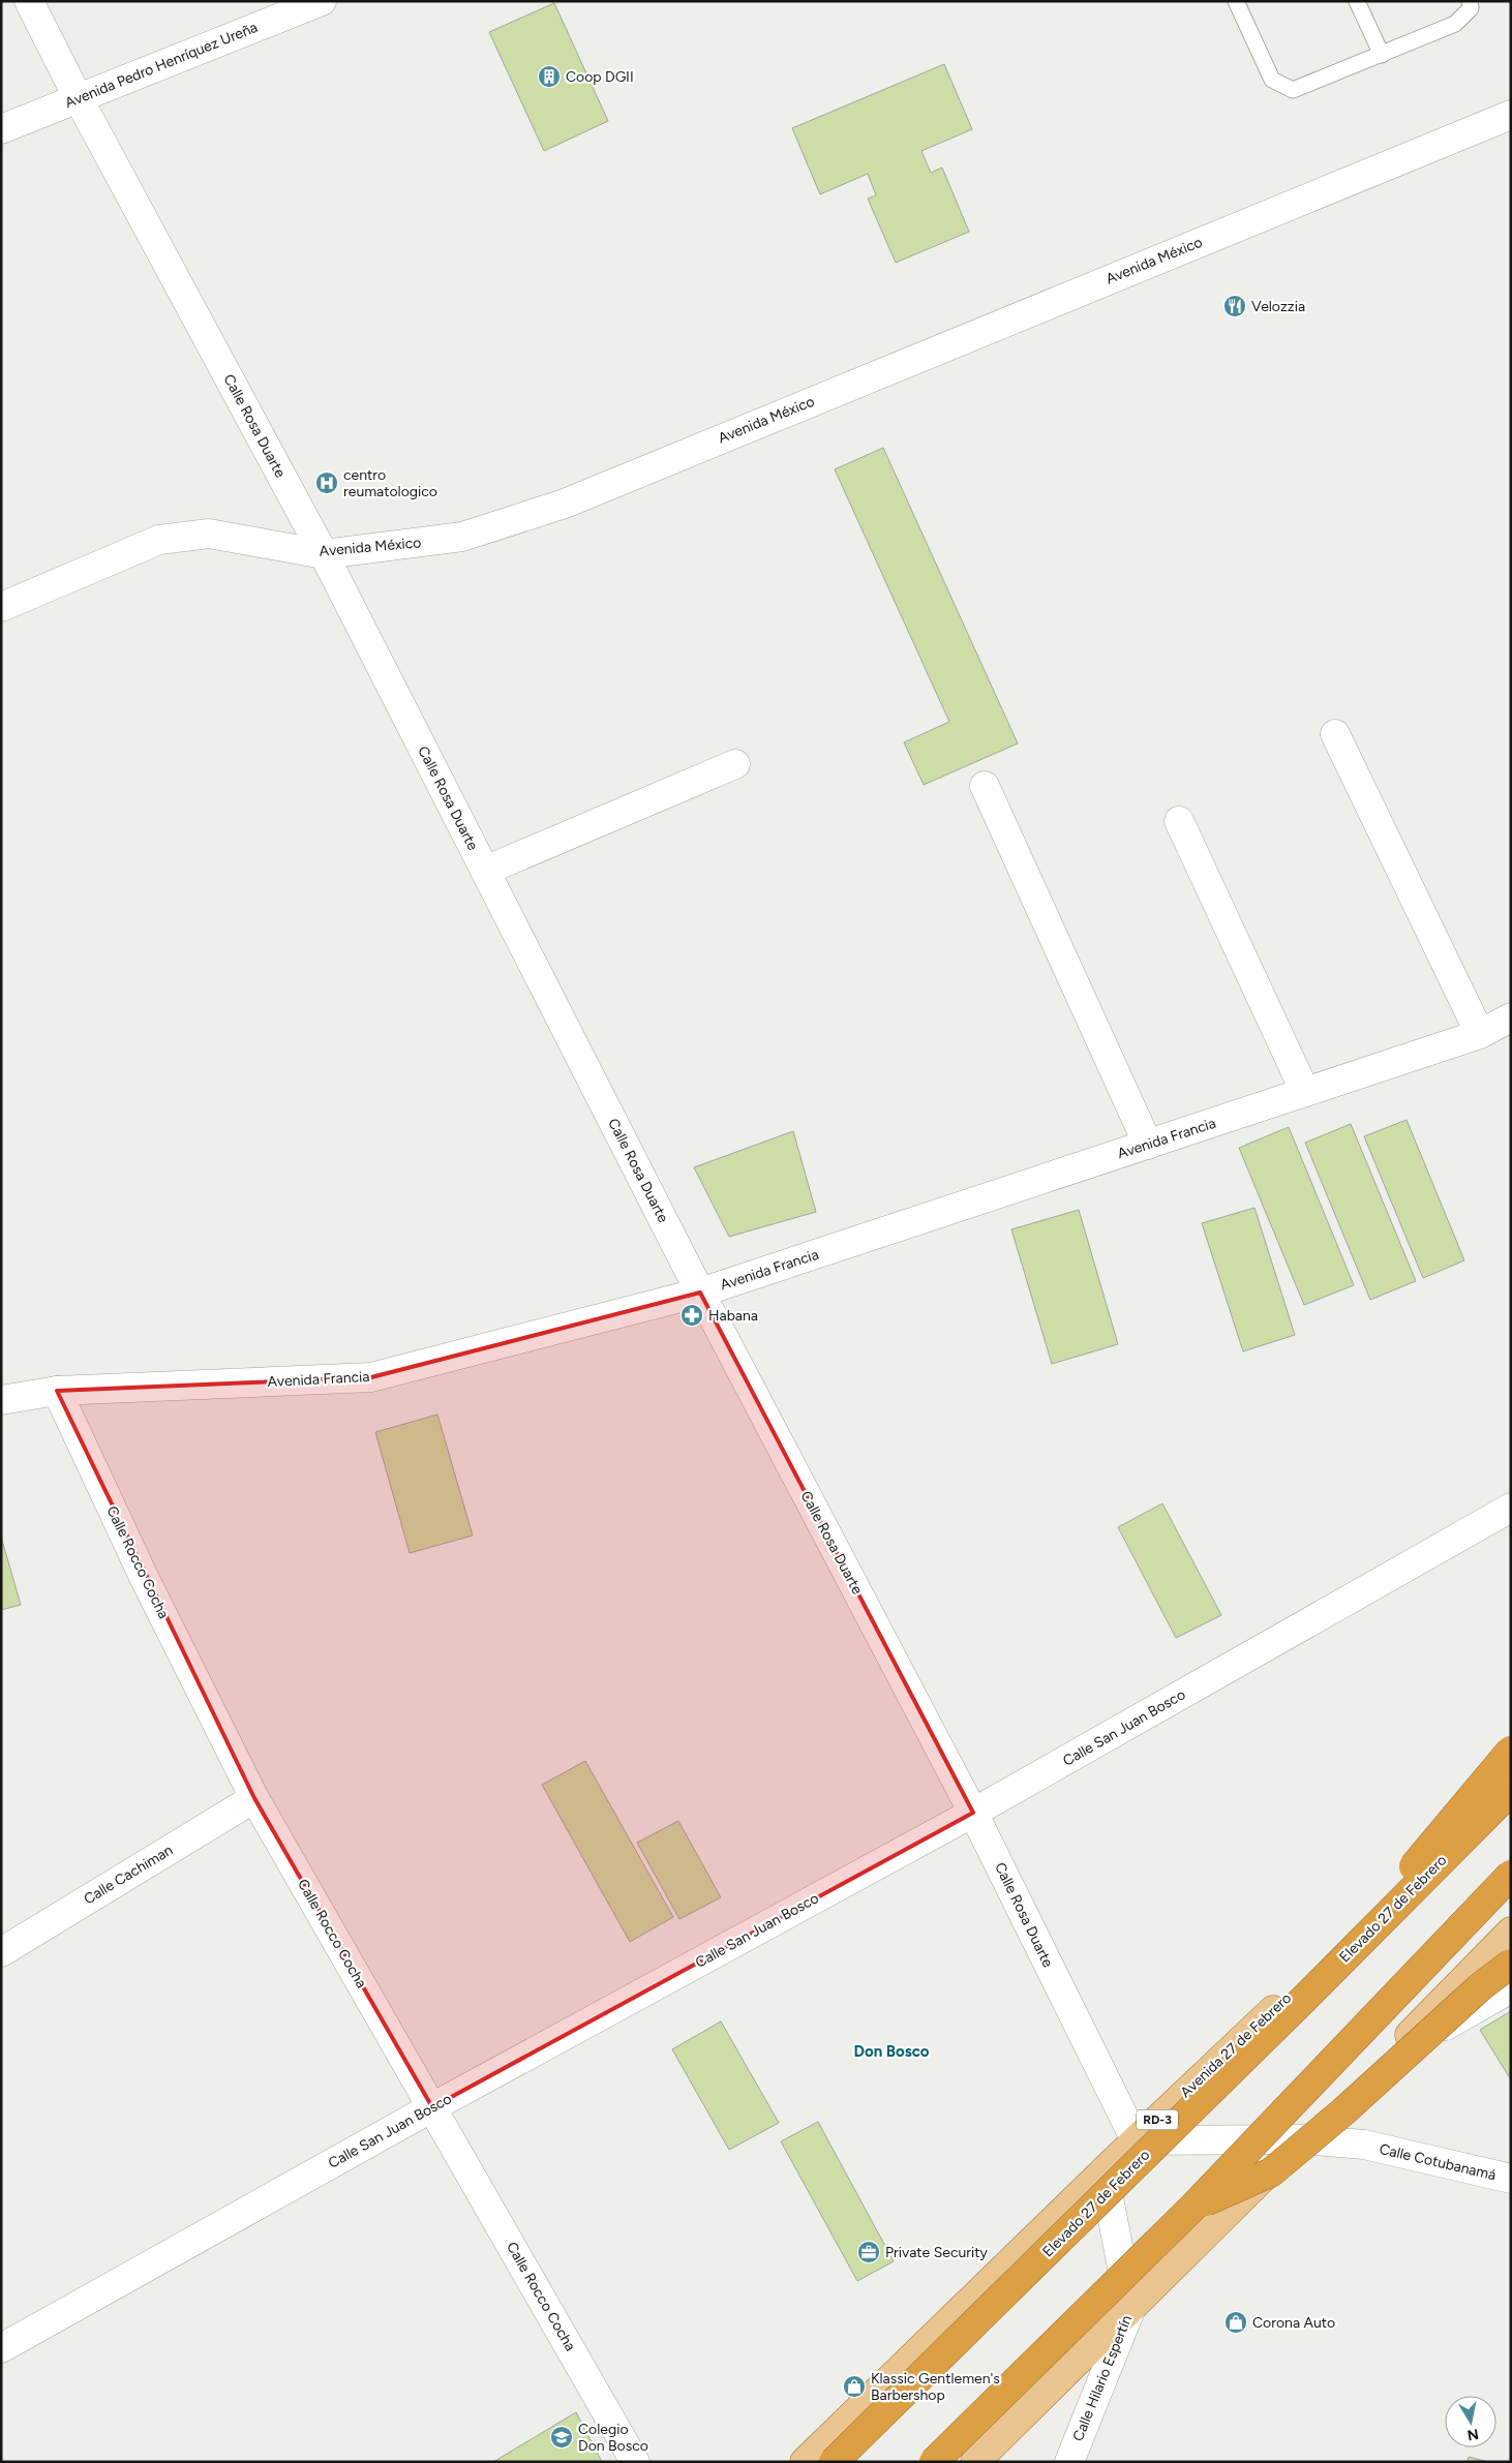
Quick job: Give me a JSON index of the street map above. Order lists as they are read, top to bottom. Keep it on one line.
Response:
{"streets":{"highway":["Elevado 27 de Febrero","RD-3"],"main road":["Avenida 27 de Febrero"],"street":["Avenida Pedro Henríquez Ureña","Avenida México","Calle Rosa Duarte","Avenida Francia","Calle Rocco Cocha","Calle San Juan Bosco","Calle Cachiman","Calle Cotubanamá","Calle Hilario Espertín"]},"crossings":[["Avenida Pedro Henríquez Ureña","Calle Rosa Duarte"],["Avenida México","Calle Rosa Duarte"],["Calle Rosa Duarte","Avenida Francia"],["Calle Rosa Duarte","Calle San Juan Bosco"],["Calle Rosa Duarte","Avenida 27 de Febrero"],["Avenida Francia","Calle Rocco Cocha"],["Calle Rocco Cocha","Calle San Juan Bosco"],["Calle Rocco Cocha","Calle Cachiman"],["Avenida 27 de Febrero","Calle Hilario Espertín"]],"districts":["Don Bosco"],"places":{"building":["Coop DGII"],"restaurant":["Velozzia"],"hospital":["centro reumatologico"],"pharmacy":["Habana"],"office":["Private Security"],"shop":["Corona Auto","Klassic Gentlemen's Barbershop"],"school or university":["Colegio Don Bosco"]},"north":"bottom"}
